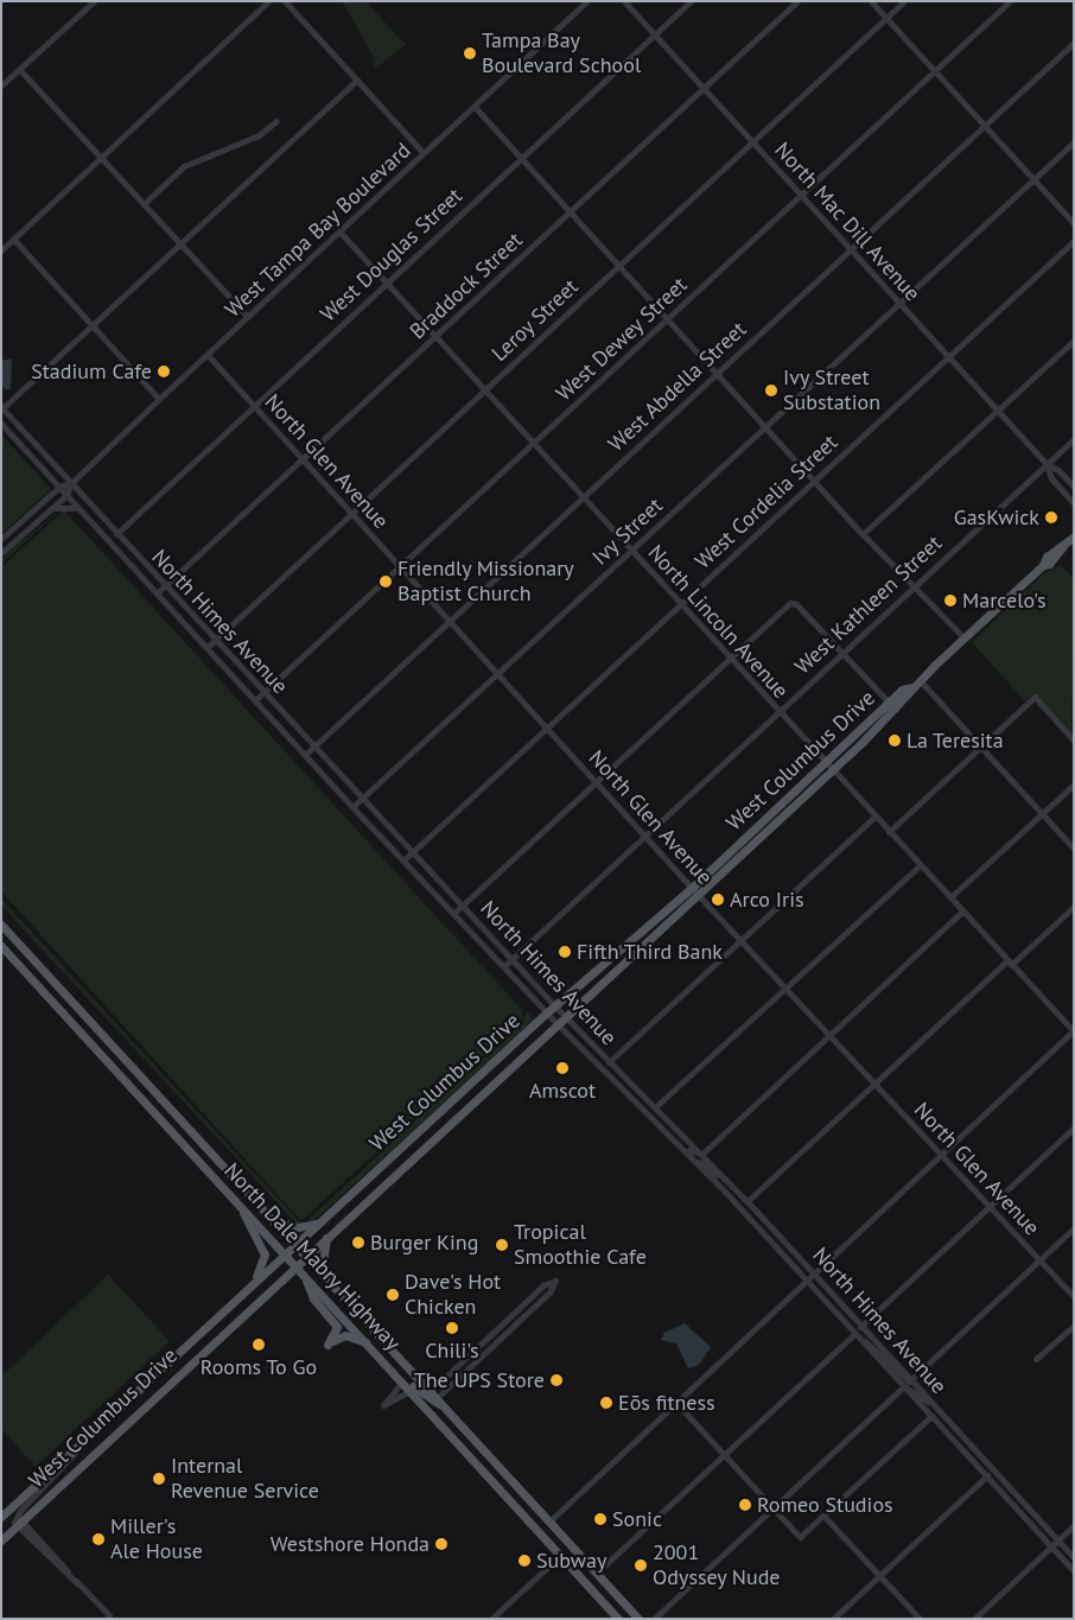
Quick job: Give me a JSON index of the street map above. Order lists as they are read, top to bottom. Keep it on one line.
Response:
{"streets":{"main road":["West Columbus Drive","North Dale Mabry Highway"],"street":["North Mac Dill Avenue","West Tampa Bay Boulevard","West Douglas Street","Braddock Street","Leroy Street","West Dewey Street","West Abdella Street","North Glen Avenue","West Cordelia Street","Ivy Street","West Kathleen Street","North Himes Avenue","North Lincoln Avenue"]},"crossings":[["North Mac Dill Avenue","West Douglas Street"],["North Mac Dill Avenue","Braddock Street"],["North Mac Dill Avenue","Leroy Street"],["North Mac Dill Avenue","West Dewey Street"],["North Mac Dill Avenue","West Abdella Street"],["North Mac Dill Avenue","West Cordelia Street"],["North Mac Dill Avenue","Ivy Street"],["North Mac Dill Avenue","West Kathleen Street"],["West Tampa Bay Boulevard","North Glen Avenue"],["West Tampa Bay Boulevard","North Himes Avenue"],["West Tampa Bay Boulevard","North Lincoln Avenue"],["West Douglas Street","North Glen Avenue"],["West Douglas Street","North Himes Avenue"],["West Douglas Street","North Lincoln Avenue"],["Braddock Street","North Glen Avenue"],["Braddock Street","North Himes Avenue"],["Braddock Street","North Lincoln Avenue"],["Leroy Street","North Glen Avenue"],["Leroy Street","North Himes Avenue"],["Leroy Street","North Lincoln Avenue"],["West Dewey Street","North Glen Avenue"],["West Dewey Street","North Himes Avenue"],["West Dewey Street","North Lincoln Avenue"],["West Abdella Street","North Glen Avenue"],["West Abdella Street","North Himes Avenue"],["West Abdella Street","North Lincoln Avenue"],["North Glen Avenue","West Cordelia Street"],["North Glen Avenue","Ivy Street"],["North Glen Avenue","West Kathleen Street"],["North Glen Avenue","West Columbus Drive"],["West Cordelia Street","North Himes Avenue"],["West Cordelia Street","North Lincoln Avenue"],["Ivy Street","North Himes Avenue"],["Ivy Street","North Lincoln Avenue"],["West Kathleen Street","North Himes Avenue"],["West Kathleen Street","North Lincoln Avenue"],["North Himes Avenue","West Columbus Drive"],["North Lincoln Avenue","West Columbus Drive"],["West Columbus Drive","North Dale Mabry Highway"]],"places":["Tampa Bay Boulevard School","Stadium Cafe","Ivy Street Substation","GasKwick","Friendly Missionary Baptist Church","Marcelo's","La Teresita","Arco Iris","Fifth Third Bank","Amscot","Burger King","Tropical Smoothie Cafe","Dave's Hot Chicken","Chili's","Rooms To Go","The UPS Store","Eōs fitness","Internal Revenue Service","Romeo Studios","Sonic","Miller's Ale House","Westshore Honda","Subway","2001 Odyssey Nude"]}
